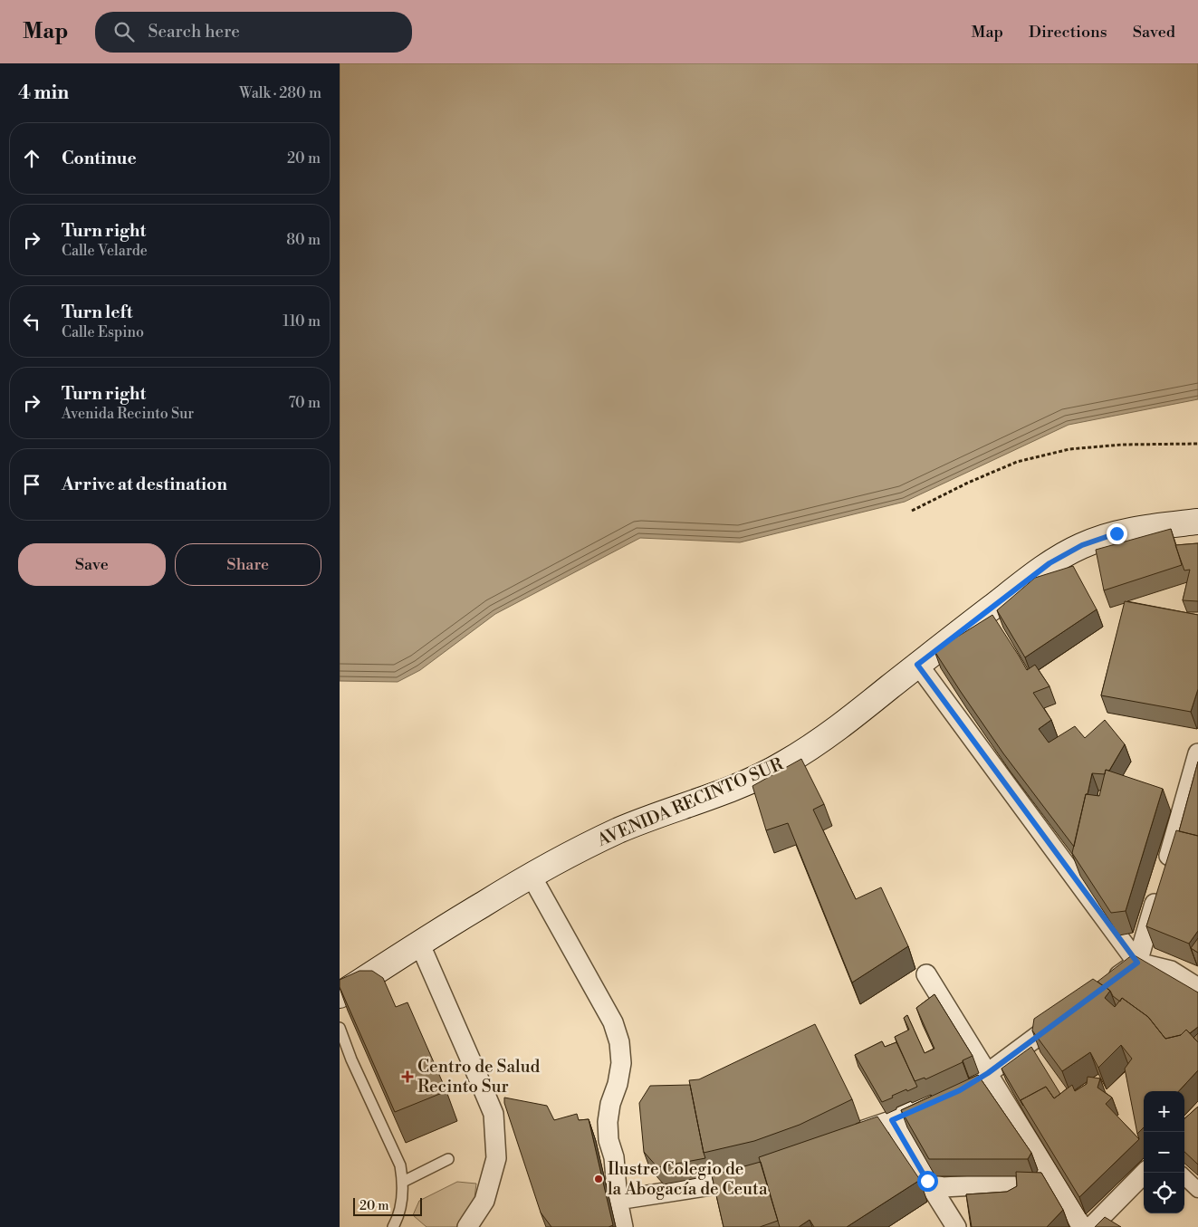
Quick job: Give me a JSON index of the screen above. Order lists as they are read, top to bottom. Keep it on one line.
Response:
{"streets":{"main road":["AVENIDA RECINTO SUR"]},"places":{"health":["Centro de Salud Recinto Sur"],"other":["Ilustre Colegio de la Abogacía de Ceuta"]},"scale_bar":"20 m","page":{"header":"Map","search":"Search here","nav":["Map","Directions","Saved"],"heading":["4 min","Walk · 280 m"],"list":[["Continue","20 m"],["Turn right","Calle Velarde","80 m"],["Turn left","Calle Espino","110 m"],["Turn right","Avenida Recinto Sur","70 m"],"Arrive at destination"],"buttons":["Save","Share"],"map_buttons":["+","−"],"scale":"20 m"}}
